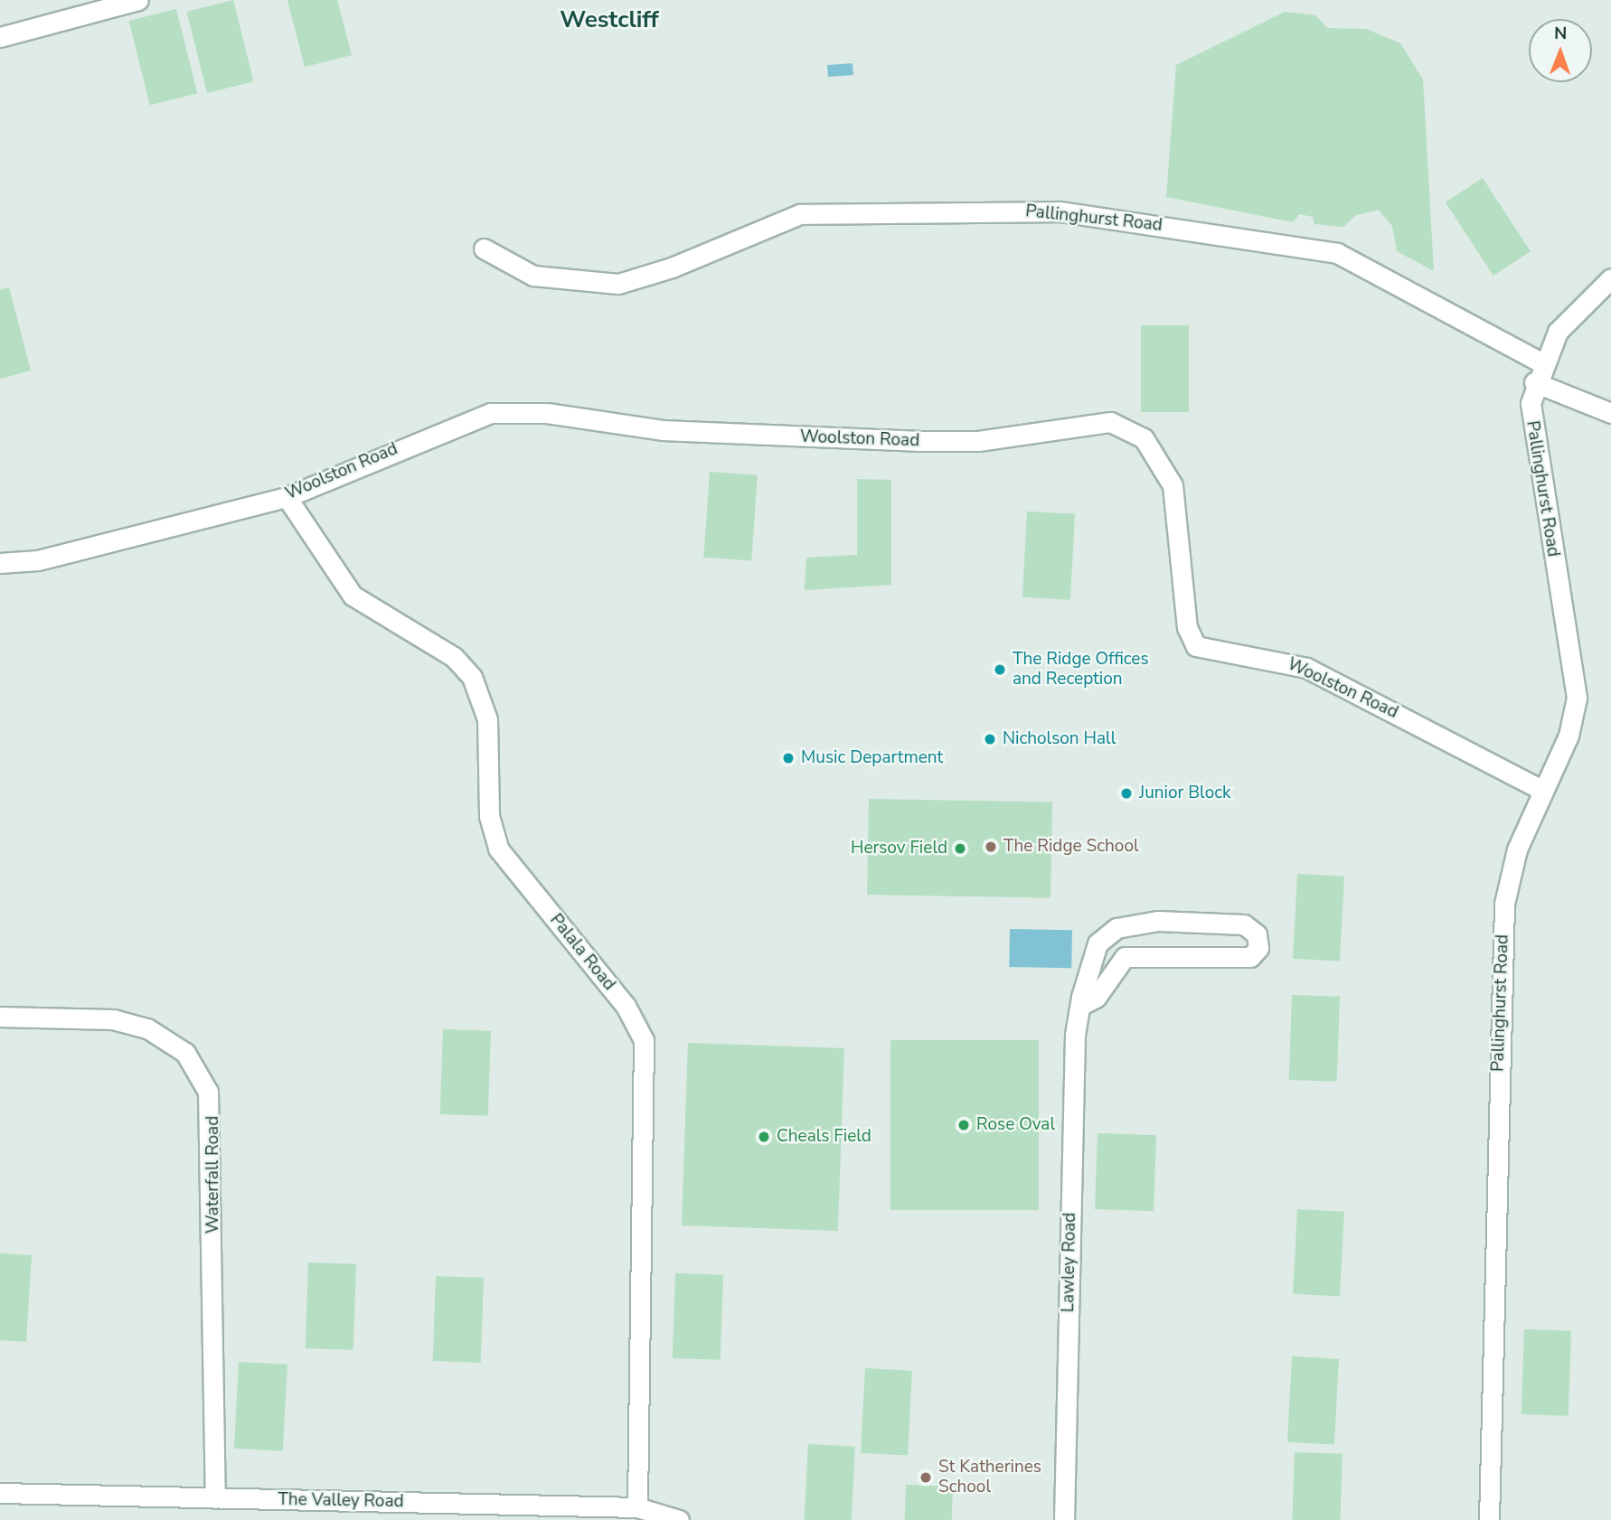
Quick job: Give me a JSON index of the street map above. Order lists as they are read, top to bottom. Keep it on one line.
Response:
{"streets":{"street":["Pallinghurst Road","Woolston Road","Palala Road","Waterfall Road","Lawley Road","The Valley Road"]},"crossings":[["Pallinghurst Road","Woolston Road"],["Woolston Road","Palala Road"],["Palala Road","The Valley Road"],["Waterfall Road","The Valley Road"]],"districts":["Westcliff"],"places":["The Ridge Offices and Reception","Nicholson Hall","Music Department","Junior Block","The Ridge School","Hersov Field","Rose Oval","Cheals Field","St Katherines School"],"north":"top"}
